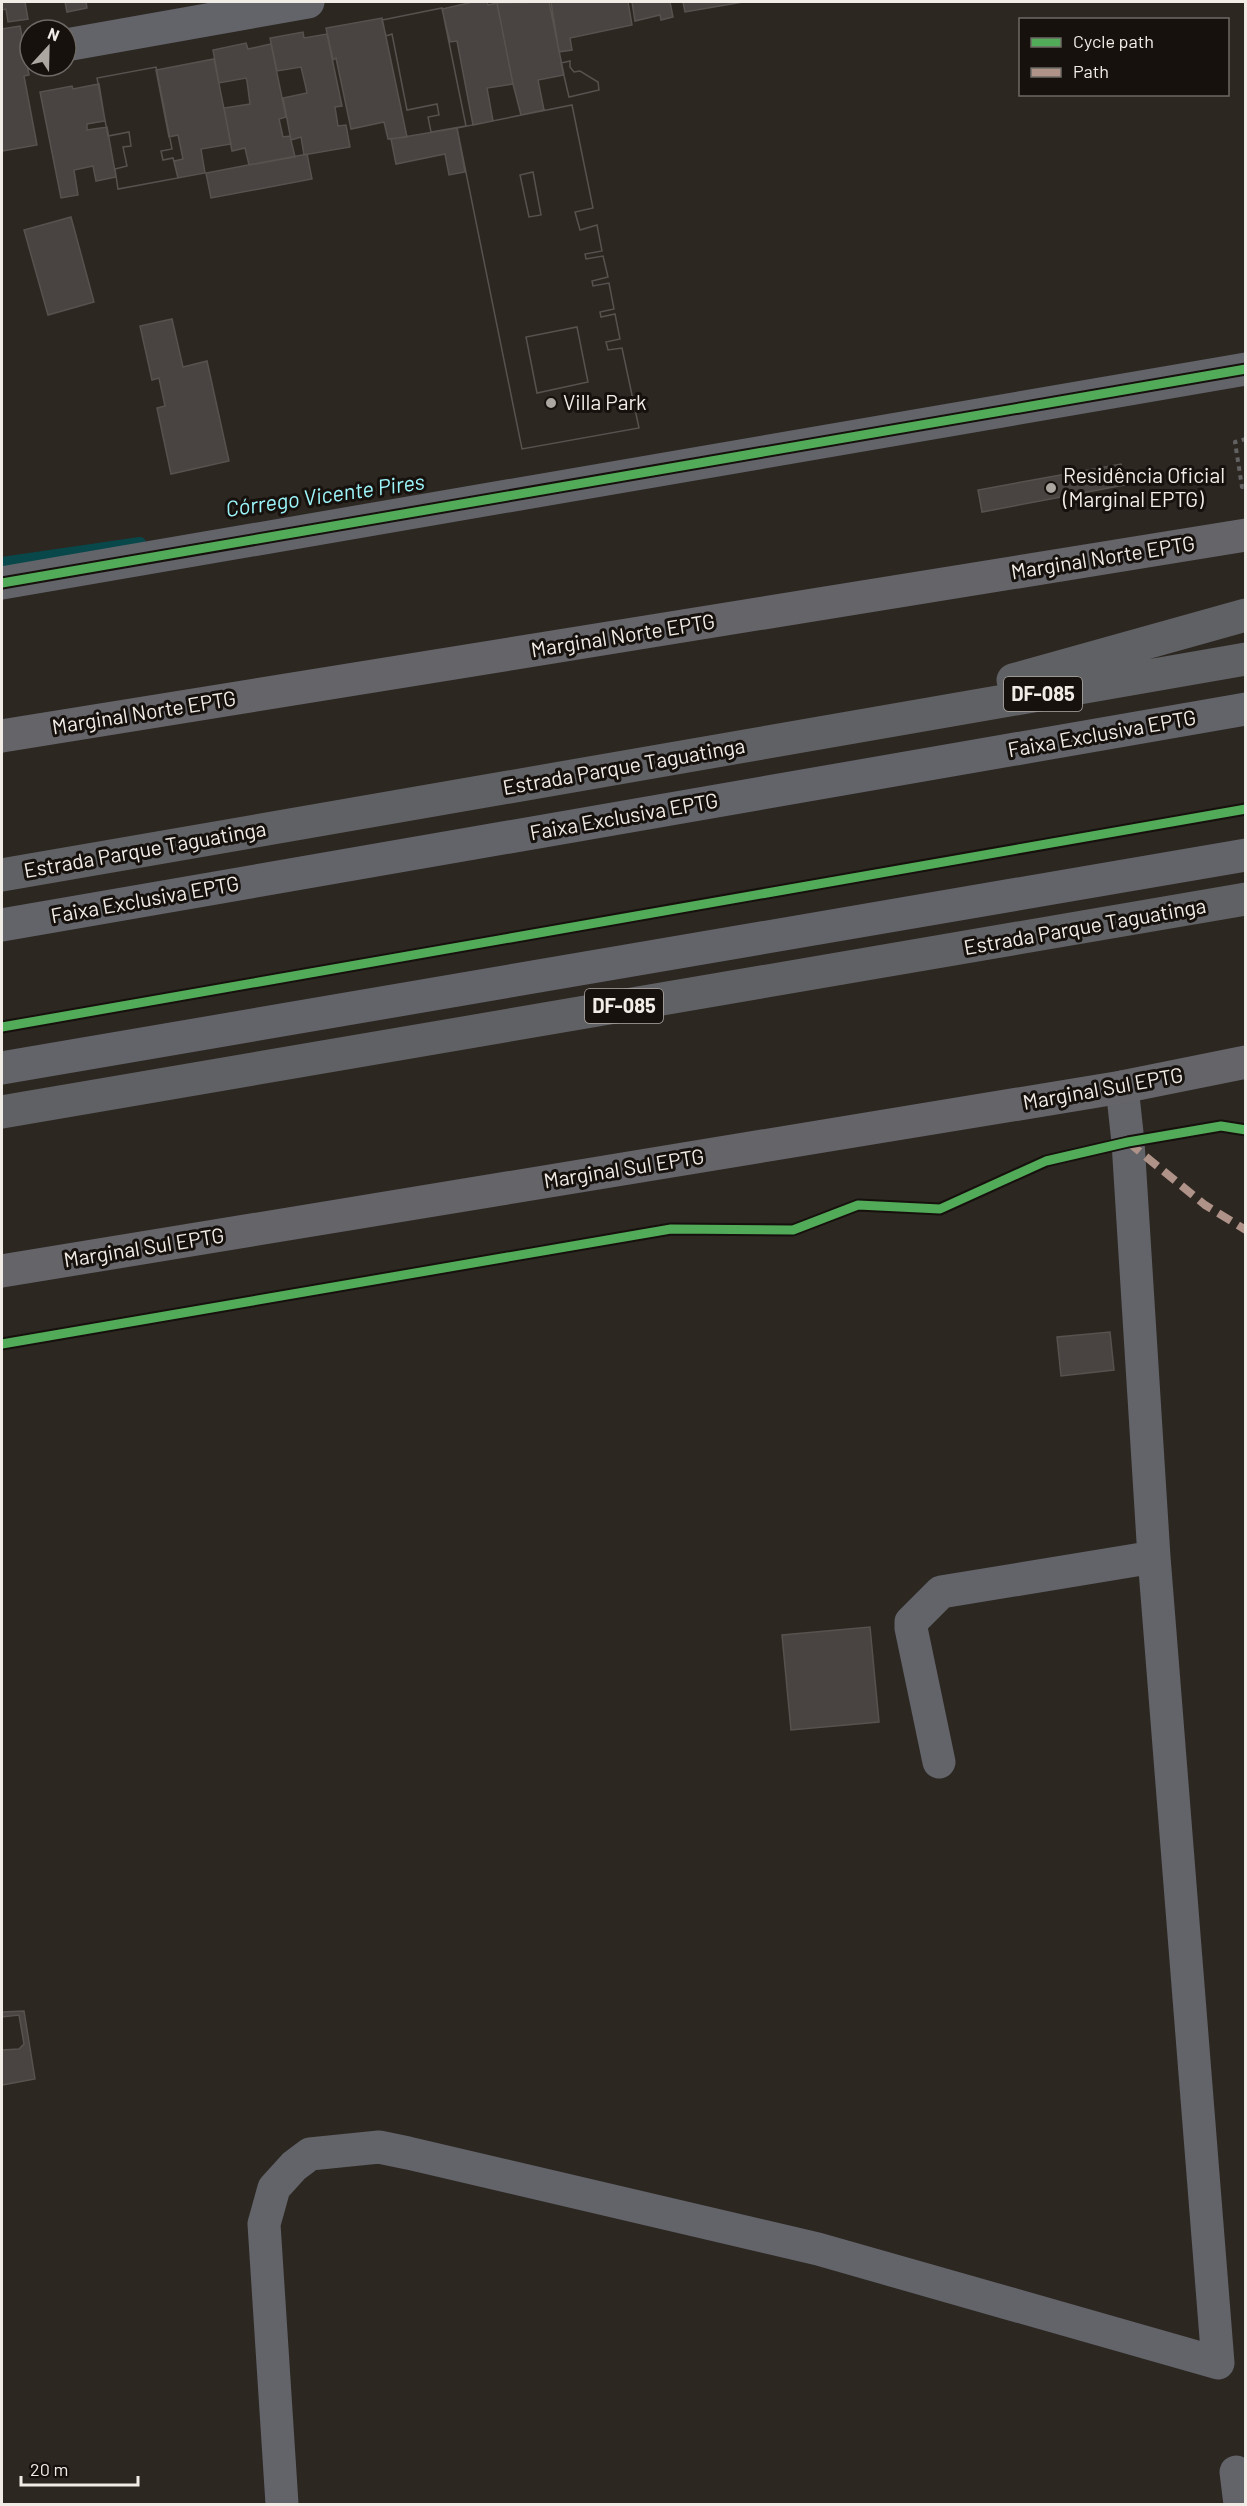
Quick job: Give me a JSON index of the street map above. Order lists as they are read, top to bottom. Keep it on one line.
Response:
{"streets":{"highway":["DF-085","Estrada Parque Taguatinga"],"main road":["Marginal Norte EPTG","Marginal Sul EPTG"],"street":["Faixa Exclusiva EPTG"]},"water":["Córrego Vicente Pires"],"places":["Villa Park","Residência Oficial (Marginal EPTG)"],"legend":["Cycle path","Path"],"scale_bar":"20 m","north":"top"}
